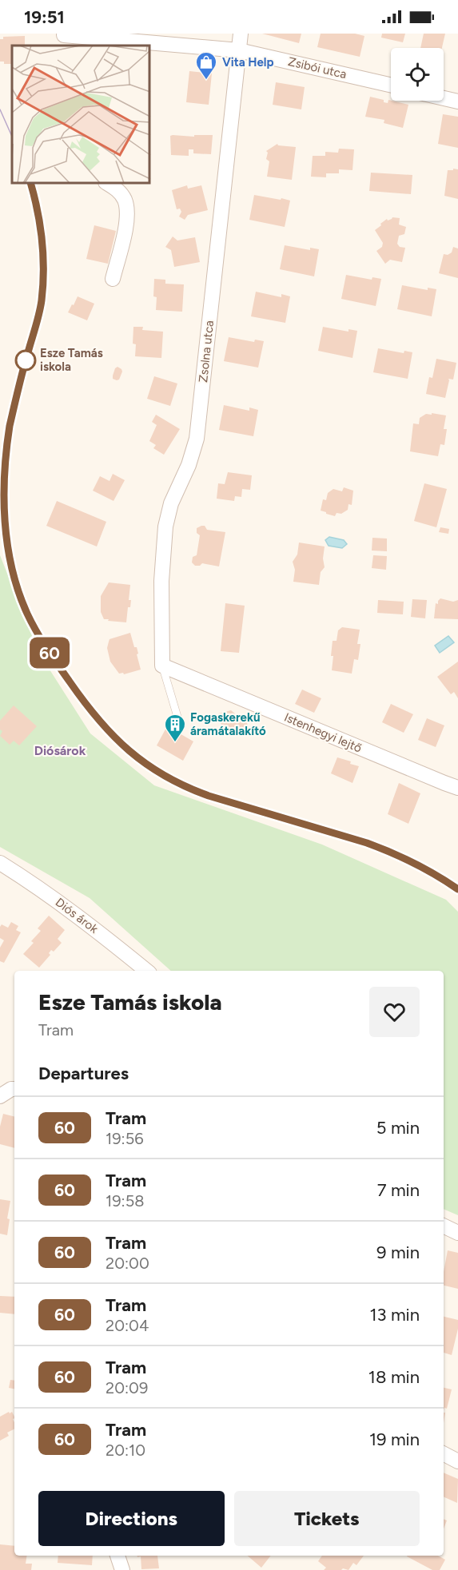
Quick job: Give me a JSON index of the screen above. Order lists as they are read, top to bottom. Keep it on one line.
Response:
{"streets":{"street":["Zsibói utca","Zsolna utca","Istenhegyi lejtő","Diós árok"]},"crossings":[["Zsibói utca","Zsolna utca"],["Zsolna utca","Istenhegyi lejtő"]],"districts":["Diósárok"],"places":{"shop":["Vita Help"],"other":["Esze Tamás iskola"],"building":["Fogaskerekű áramátalakító"]},"lines":["tram line 60"],"page":{"status":"19:51","on_map":"60","heading":[["Esze Tamás iskola","Tram"],"Departures"],"list":[{"mark":"60","name":"Tram","note":"19:56","value":"5 min"},{"mark":"60","name":"Tram","note":"19:58","value":"7 min"},{"mark":"60","name":"Tram","note":"20:00","value":"9 min"},{"mark":"60","name":"Tram","note":"20:04","value":"13 min"},{"mark":"60","name":"Tram","note":"20:09","value":"18 min"},{"mark":"60","name":"Tram","note":"20:10","value":"19 min"}],"buttons":["Directions","Tickets"]}}
